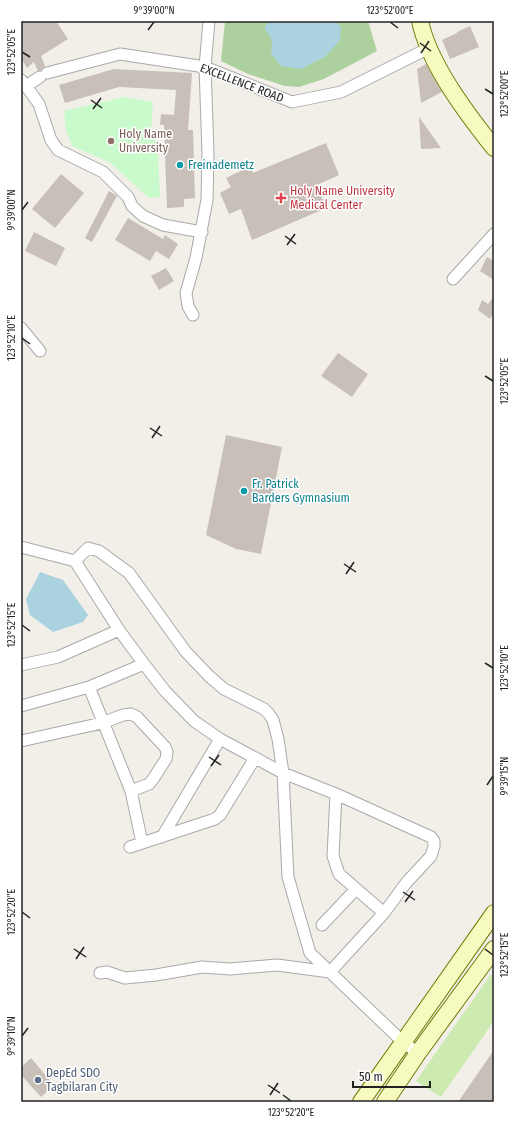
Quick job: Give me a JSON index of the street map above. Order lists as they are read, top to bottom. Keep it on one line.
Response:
{"streets":{"street":["EXCELLENCE ROAD"]},"places":{"other":["Holy Name University","Freinademetz","Fr. Patrick Barders Gymnasium","DepEd SDO Tagbilaran City"],"health":["Holy Name University Medical Center"]},"scale_bar":"50 m","coordinates":["9°39'00\"N","123°52'00\"E","123°52'05\"E","123°52'10\"E","123°52'15\"E","9°39'15\"N","123°52'20\"E","9°39'10\"N"]}
